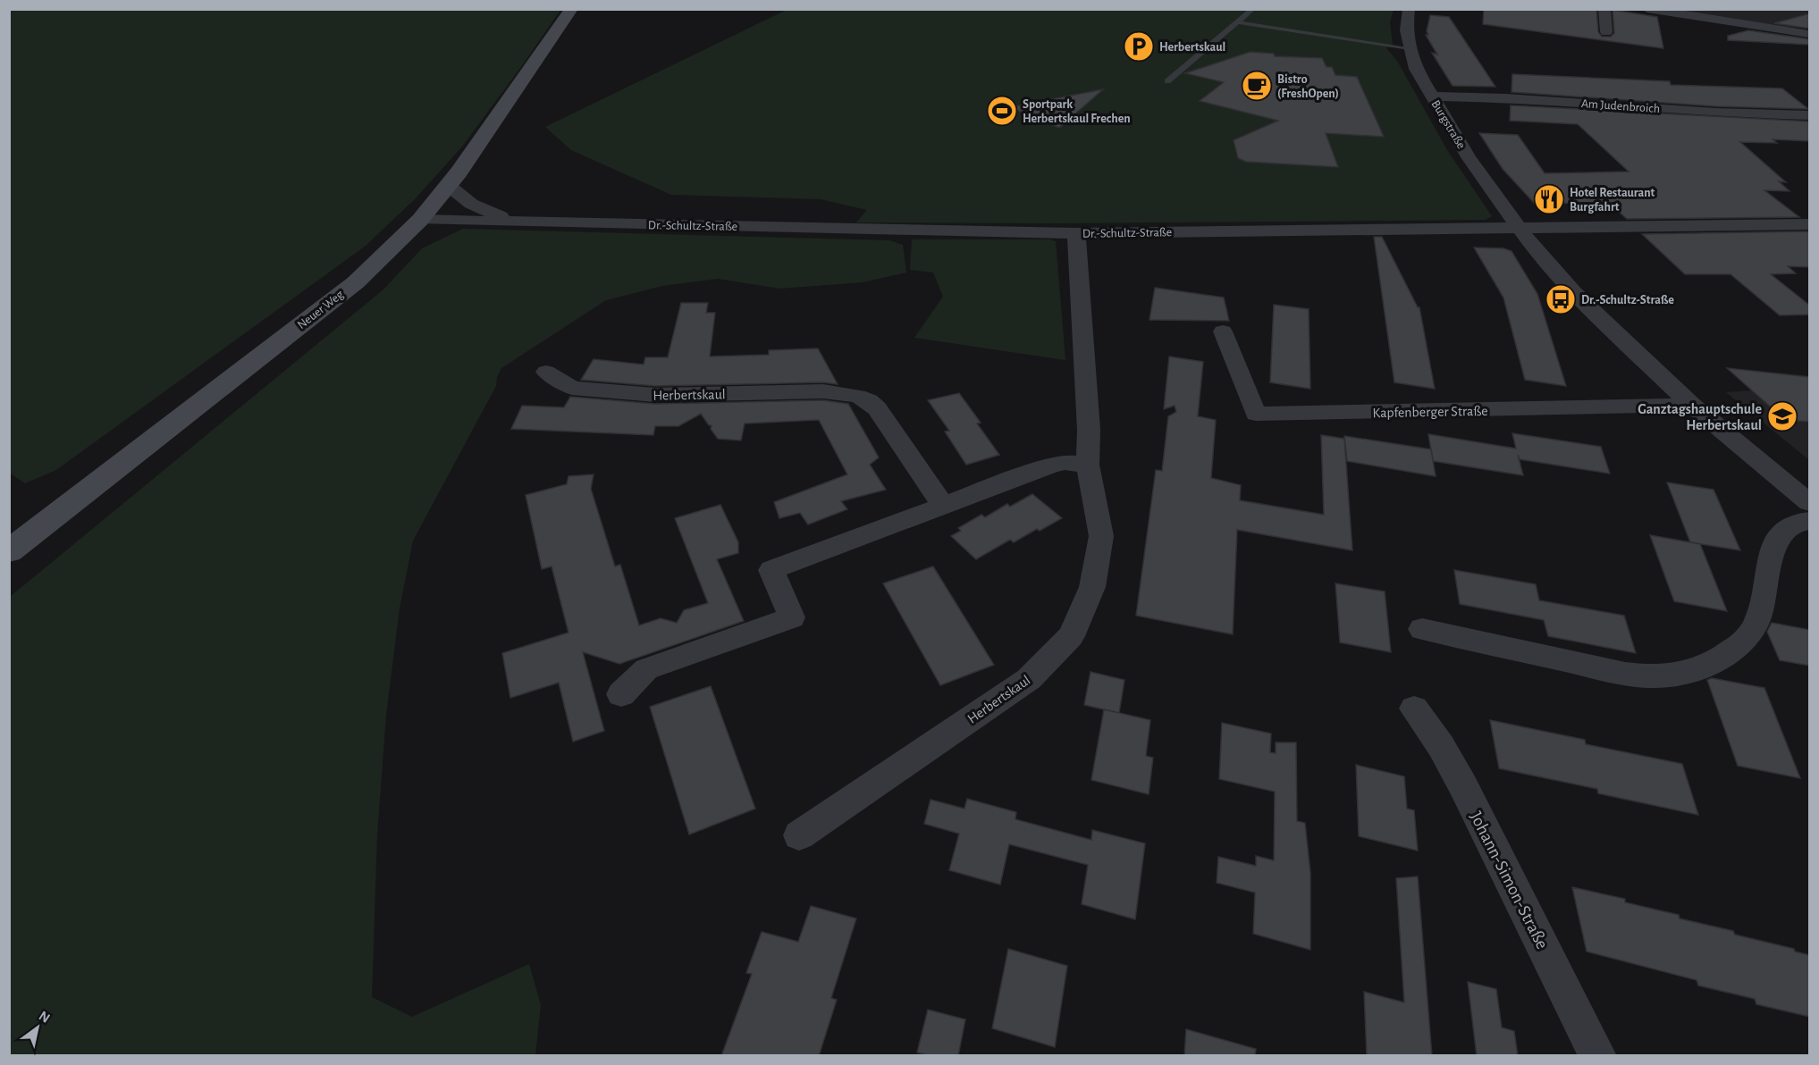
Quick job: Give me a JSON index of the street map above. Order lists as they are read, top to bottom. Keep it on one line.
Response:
{"streets":{"main road":["Neuer Weg"],"street":["Am Judenbroich","Burgstraße","Dr.-Schultz-Straße","Herbertskaul","Kapfenberger Straße","Johann-Simon-Straße"]},"crossings":[["Am Judenbroich","Burgstraße"],["Burgstraße","Dr.-Schultz-Straße"],["Dr.-Schultz-Straße","Neuer Weg"],["Dr.-Schultz-Straße","Herbertskaul"]],"places":{"parking":["Herbertskaul"],"cafe":["Bistro (FreshOpen)"],"sports":["Sportpark Herbertskaul Frechen"],"restaurant":["Hotel Restaurant Burgfahrt"],"bus stop":["Dr.-Schultz-Straße"],"school or university":["Ganztagshauptschule Herbertskaul"]},"north":"top right"}
